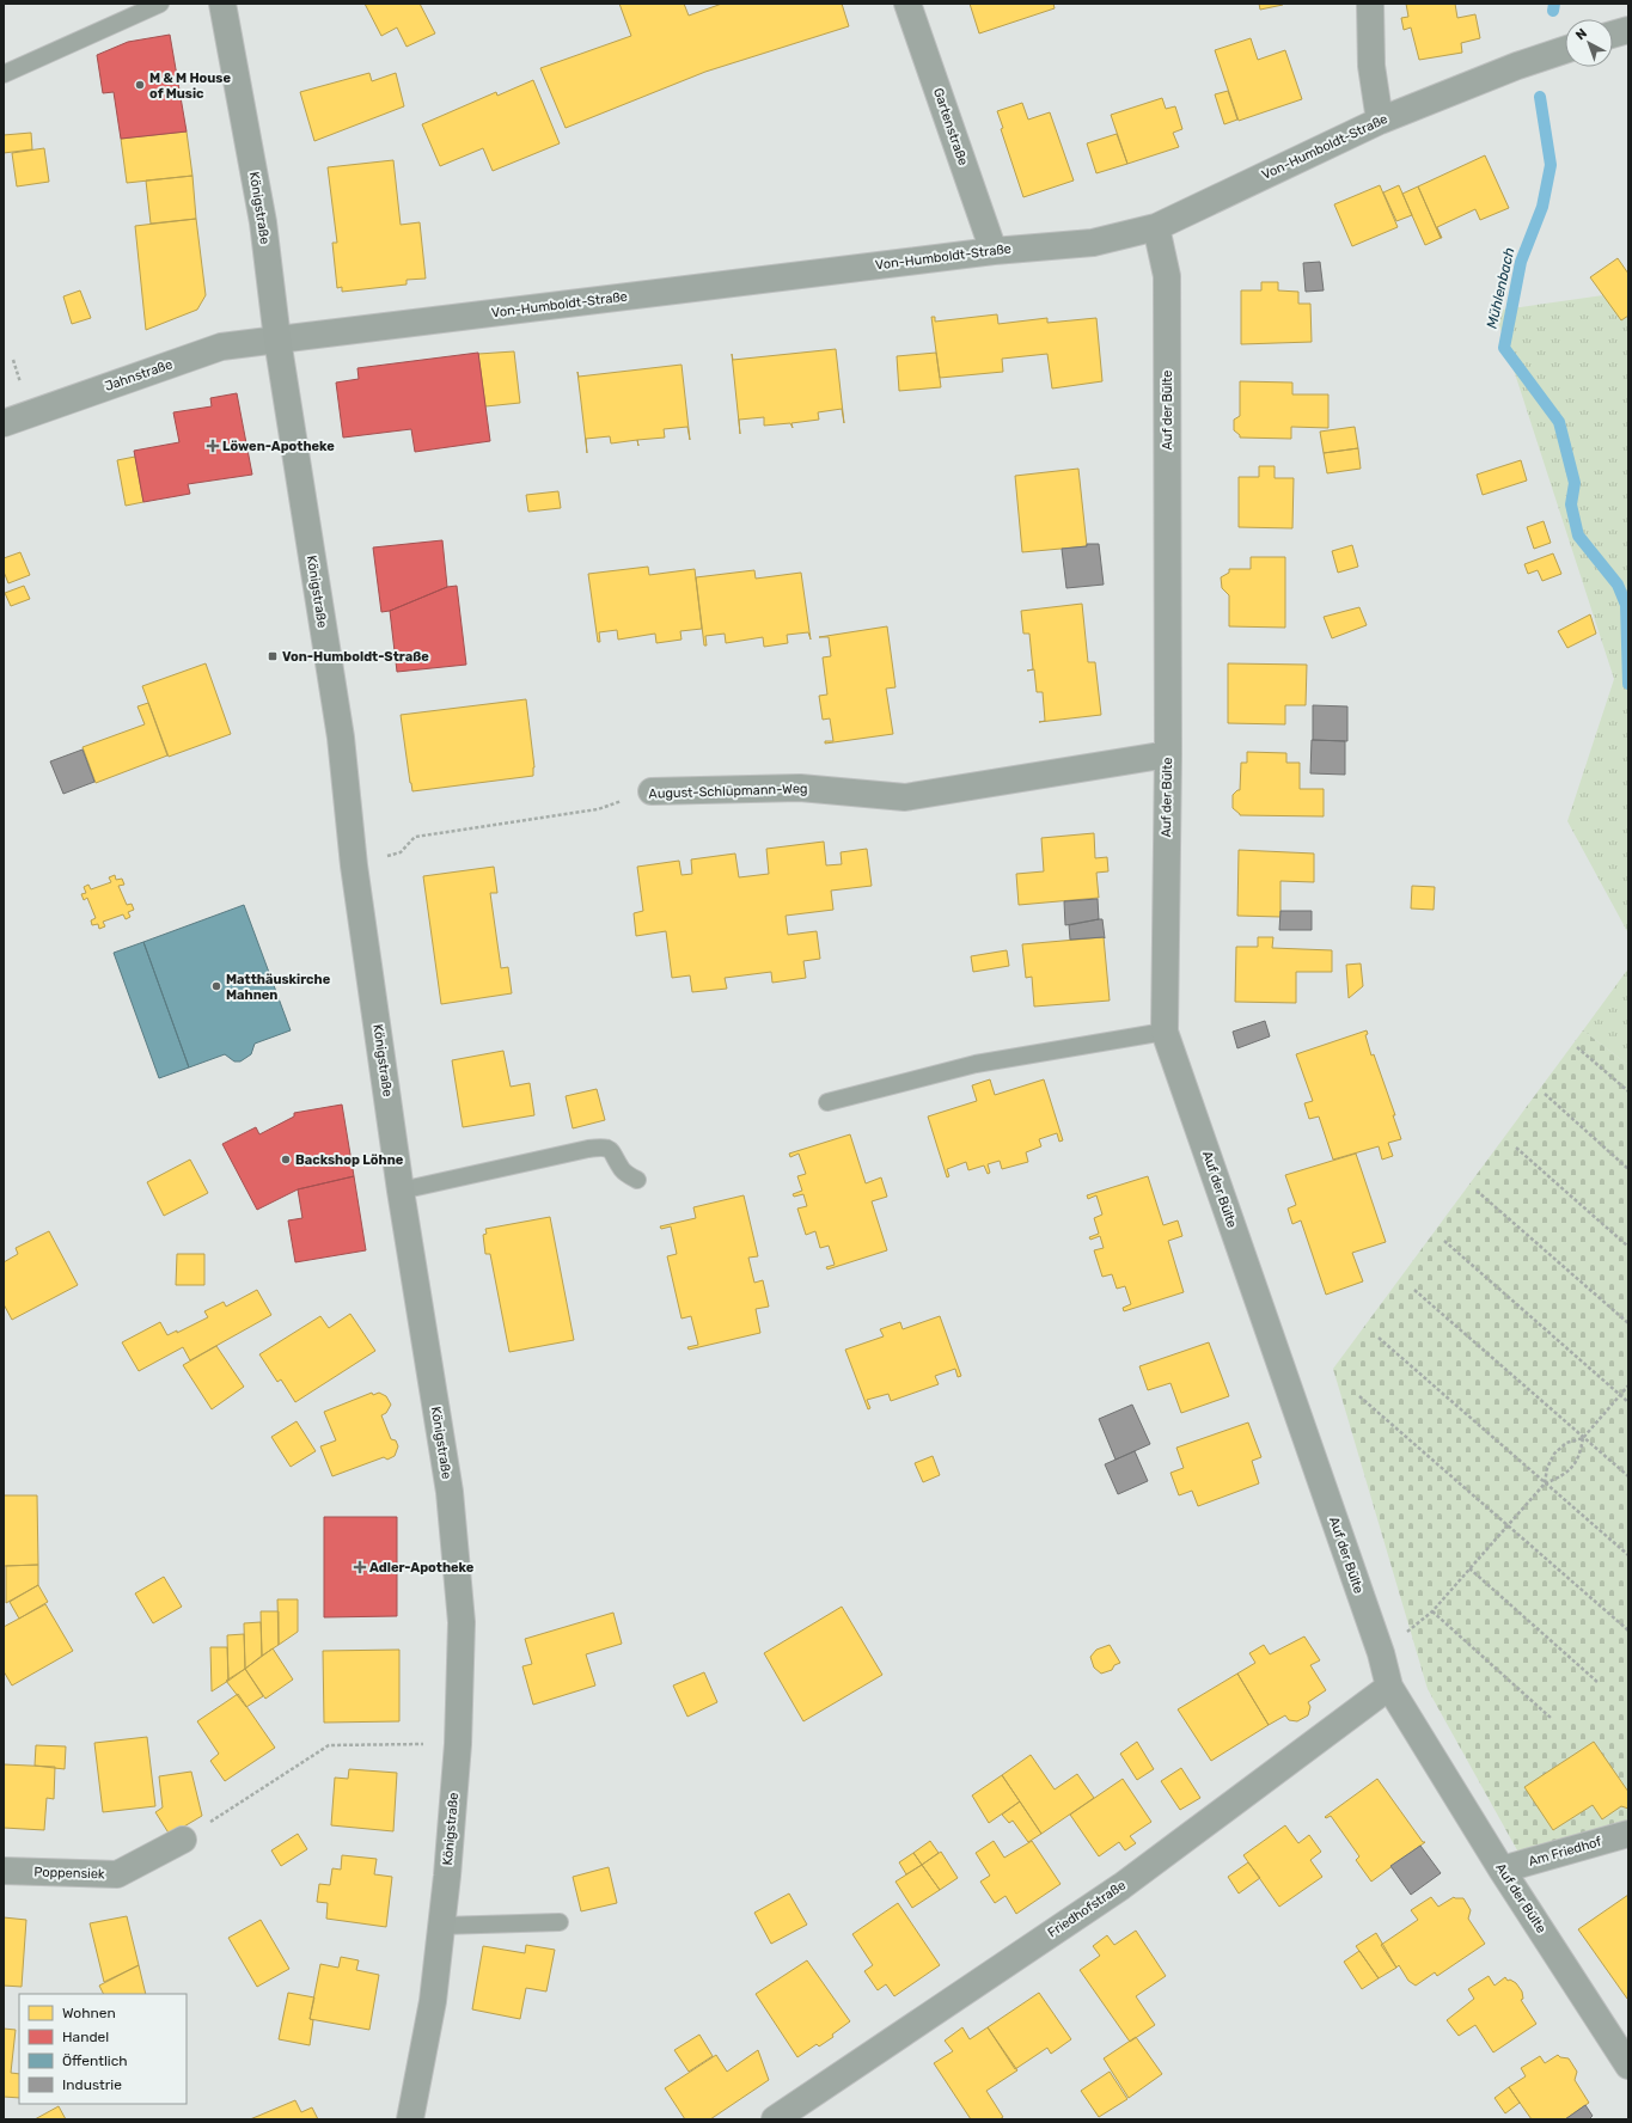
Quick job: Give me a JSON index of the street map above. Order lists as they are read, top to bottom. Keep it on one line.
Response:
{"streets":{"main road":["Königstraße"],"street":["Gartenstraße","Von-Humboldt-Straße","Jahnstraße","Auf der Bülte","August-Schlüpmann-Weg","Am Friedhof","Poppensiek","Friedhofstraße"]},"crossings":[["Gartenstraße","Von-Humboldt-Straße"],["Von-Humboldt-Straße","Königstraße"],["Von-Humboldt-Straße","Jahnstraße"],["Von-Humboldt-Straße","Auf der Bülte"],["Königstraße","Jahnstraße"],["Königstraße","August-Schlüpmann-Weg"],["Auf der Bülte","August-Schlüpmann-Weg"],["Auf der Bülte","Am Friedhof"],["Auf der Bülte","Friedhofstraße"]],"water":["Mühlenbach"],"places":{"other":["M & M House of Music","Matthäuskirche Mahnen","Backshop Löhne"],"health":["Löwen-Apotheke","Adler-Apotheke"],"transit":["Von-Humboldt-Straße"]},"legend":["Wohnen","Handel","Öffentlich","Industrie"],"north":"top left"}
